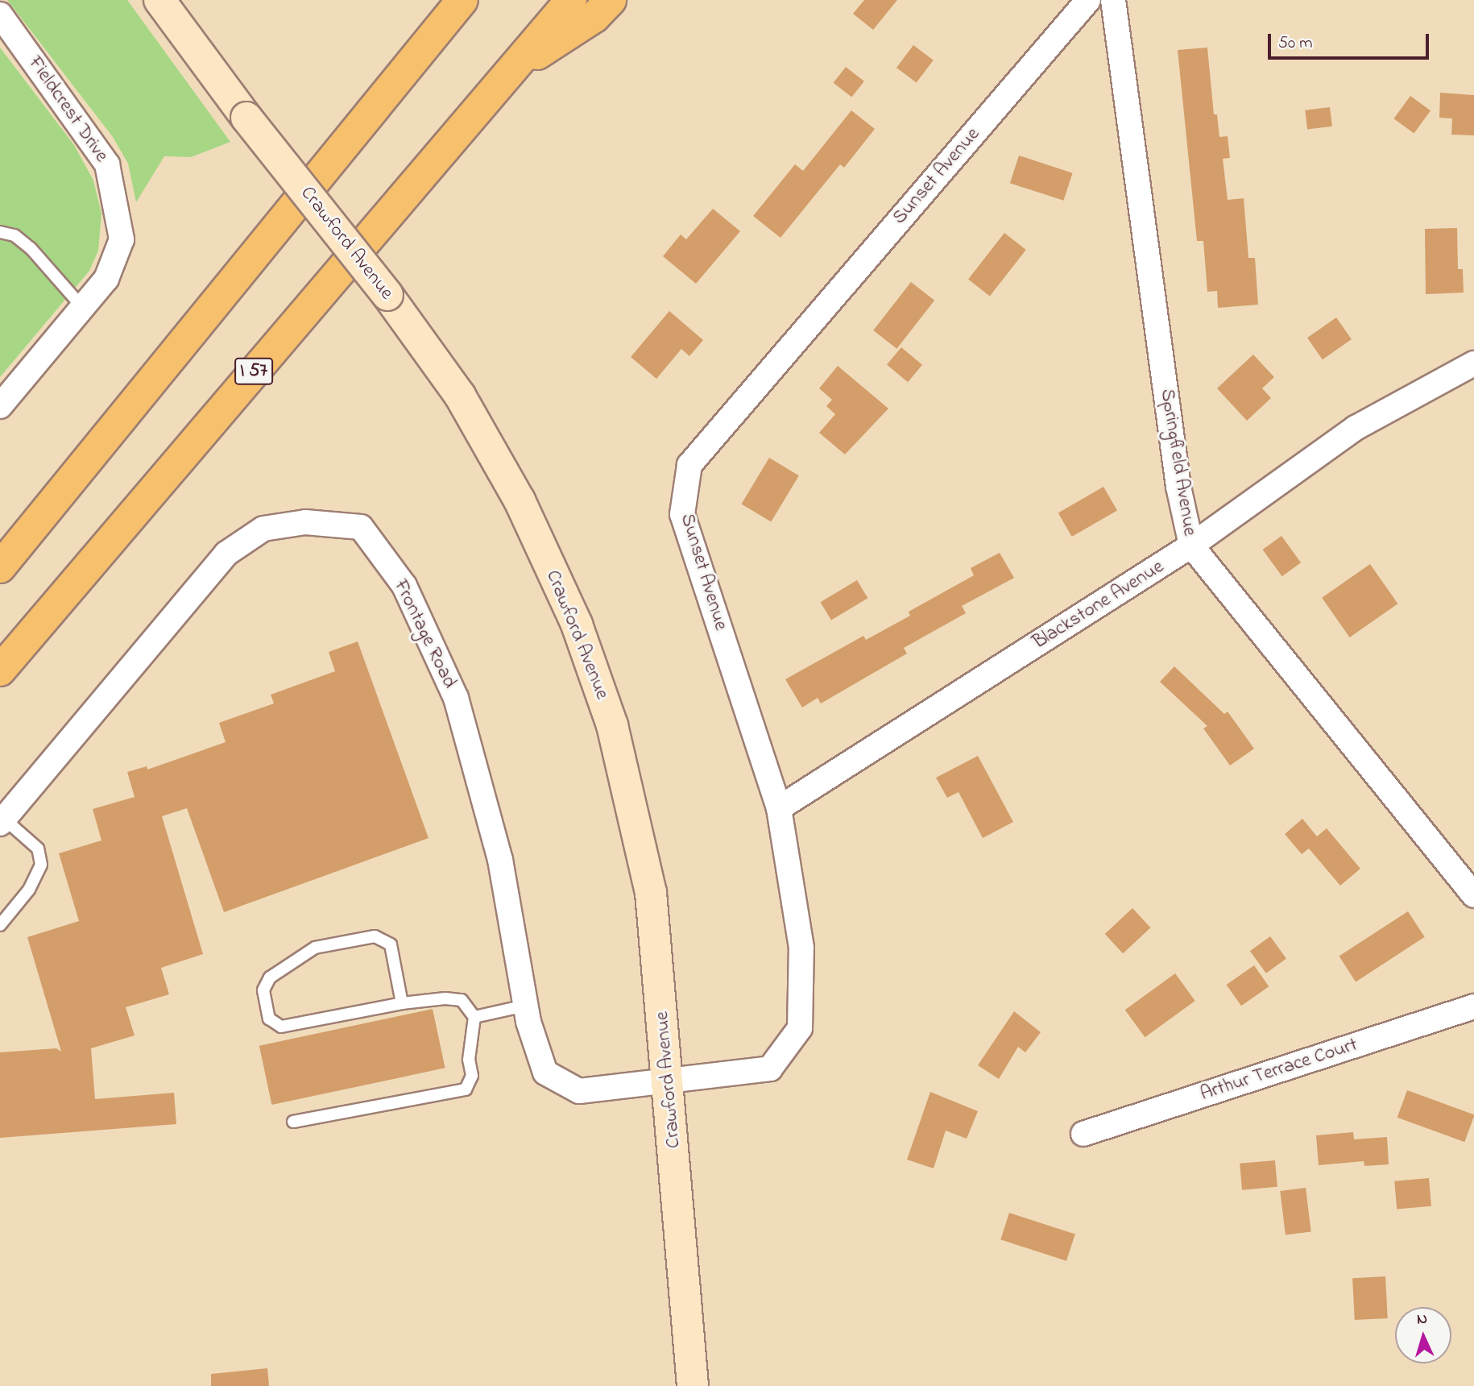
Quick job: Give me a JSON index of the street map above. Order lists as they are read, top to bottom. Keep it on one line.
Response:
{"streets":{"highway":["I 57"],"main road":["Crawford Avenue"],"street":["Fieldcrest Drive","Sunset Avenue","Springfield Avenue","Blackstone Avenue","Frontage Road","Arthur Terrace Court"]},"crossings":[["Sunset Avenue","Crawford Avenue"],["Sunset Avenue","Blackstone Avenue"],["Sunset Avenue","Frontage Road"],["Crawford Avenue","Frontage Road"],["Springfield Avenue","Blackstone Avenue"]],"scale_bar":"50 m","north":"top"}
